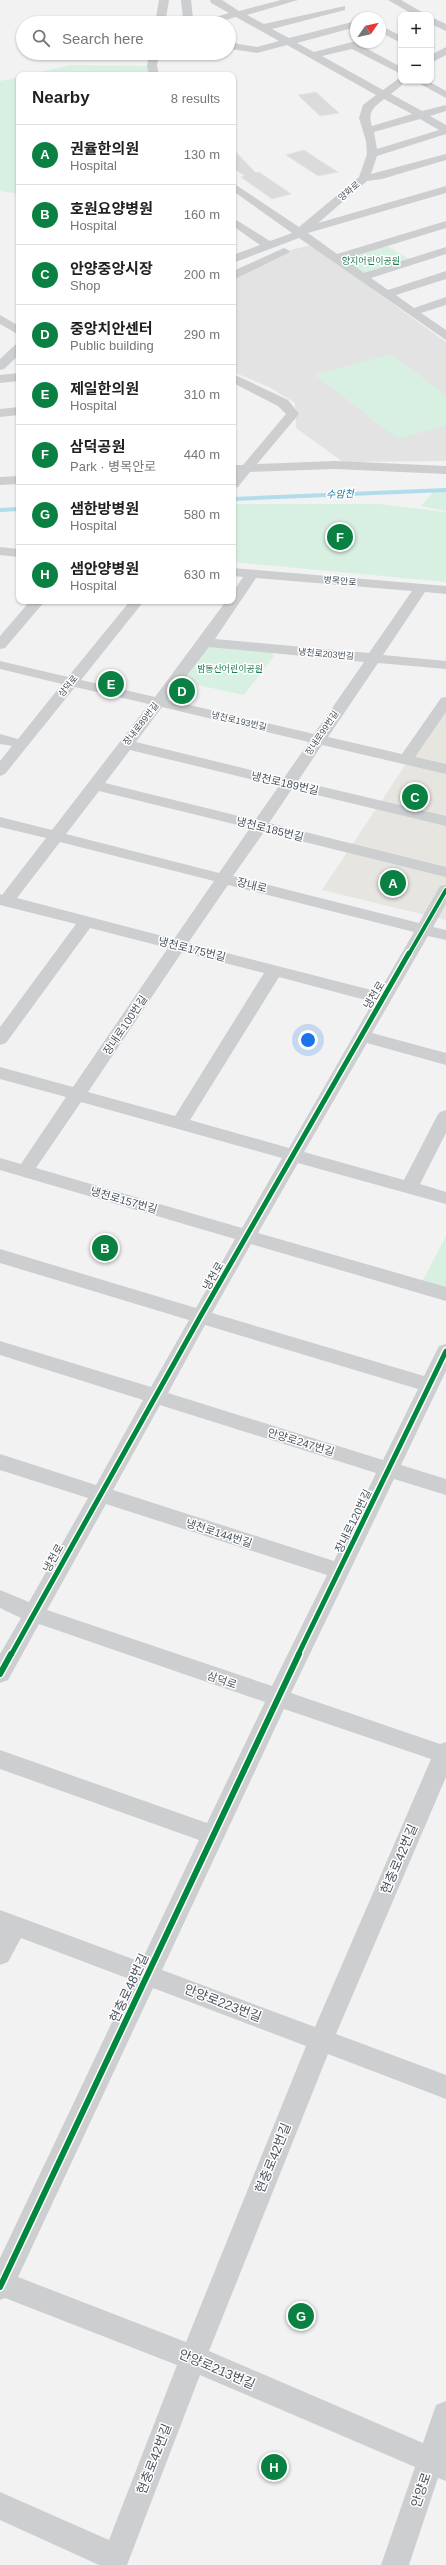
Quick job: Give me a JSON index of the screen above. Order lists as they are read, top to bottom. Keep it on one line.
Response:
{"streets":{"street":["양화로","병목안로","냉천로203번길","삼덕로","냉천로193번길","장내로89번길","장내로99번길","냉천로189번길","냉천로185번길","장내로","냉천로175번길","냉천로","장내로100번길","냉천로157번길","안양로247번길","장내로120번길","냉천로144번길","현충로42번길","현충로48번길","안양로223번길","안양로213번길","안양로"]},"crossings":[["병목안로","장내로89번길"],["병목안로","장내로99번길"],["냉천로203번길","장내로89번길"],["냉천로203번길","장내로99번길"],["삼덕로","냉천로193번길"],["삼덕로","냉천로"],["삼덕로","장내로120번길"],["삼덕로","현충로42번길"],["삼덕로","현충로48번길"],["냉천로193번길","장내로89번길"],["냉천로193번길","장내로99번길"],["장내로89번길","냉천로189번길"],["장내로89번길","냉천로185번길"],["장내로89번길","장내로"],["장내로99번길","냉천로189번길"],["장내로99번길","냉천로185번길"],["장내로99번길","장내로"],["장내로99번길","장내로100번길"],["장내로","냉천로"],["장내로","장내로100번길"],["냉천로175번길","냉천로"],["냉천로175번길","장내로100번길"],["냉천로","냉천로157번길"],["냉천로","안양로247번길"],["냉천로","냉천로144번길"],["장내로100번길","냉천로157번길"],["안양로247번길","장내로120번길"],["장내로120번길","냉천로144번길"],["장내로120번길","현충로48번길"],["현충로42번길","안양로223번길"],["현충로42번길","안양로213번길"],["현충로48번길","안양로223번길"],["현충로48번길","안양로213번길"],["안양로213번길","안양로"]],"water":["수암천"],"parks":["양지어린이공원","밤동산어린이공원"],"north":"top right","page":{"map_buttons":["+","−"],"search":"Search here","heading":["Nearby","8 results"],"list":[{"mark":"A","name":"권율한의원","note":"Hospital","value":"130 m"},{"mark":"B","name":"호원요양병원","note":"Hospital","value":"160 m"},{"mark":"C","name":"안양중앙시장","note":"Shop","value":"200 m"},{"mark":"D","name":"중앙치안센터","note":"Public building","value":"290 m"},{"mark":"E","name":"제일한의원","note":"Hospital","value":"310 m"},{"mark":"F","name":"삼덕공원","note":"Park · 병목안로","value":"440 m"},{"mark":"G","name":"샘한방병원","note":"Hospital","value":"580 m"},{"mark":"H","name":"샘안양병원","note":"Hospital","value":"630 m"}],"pins":["F","E","D","C","A","B","G","H"]}}
